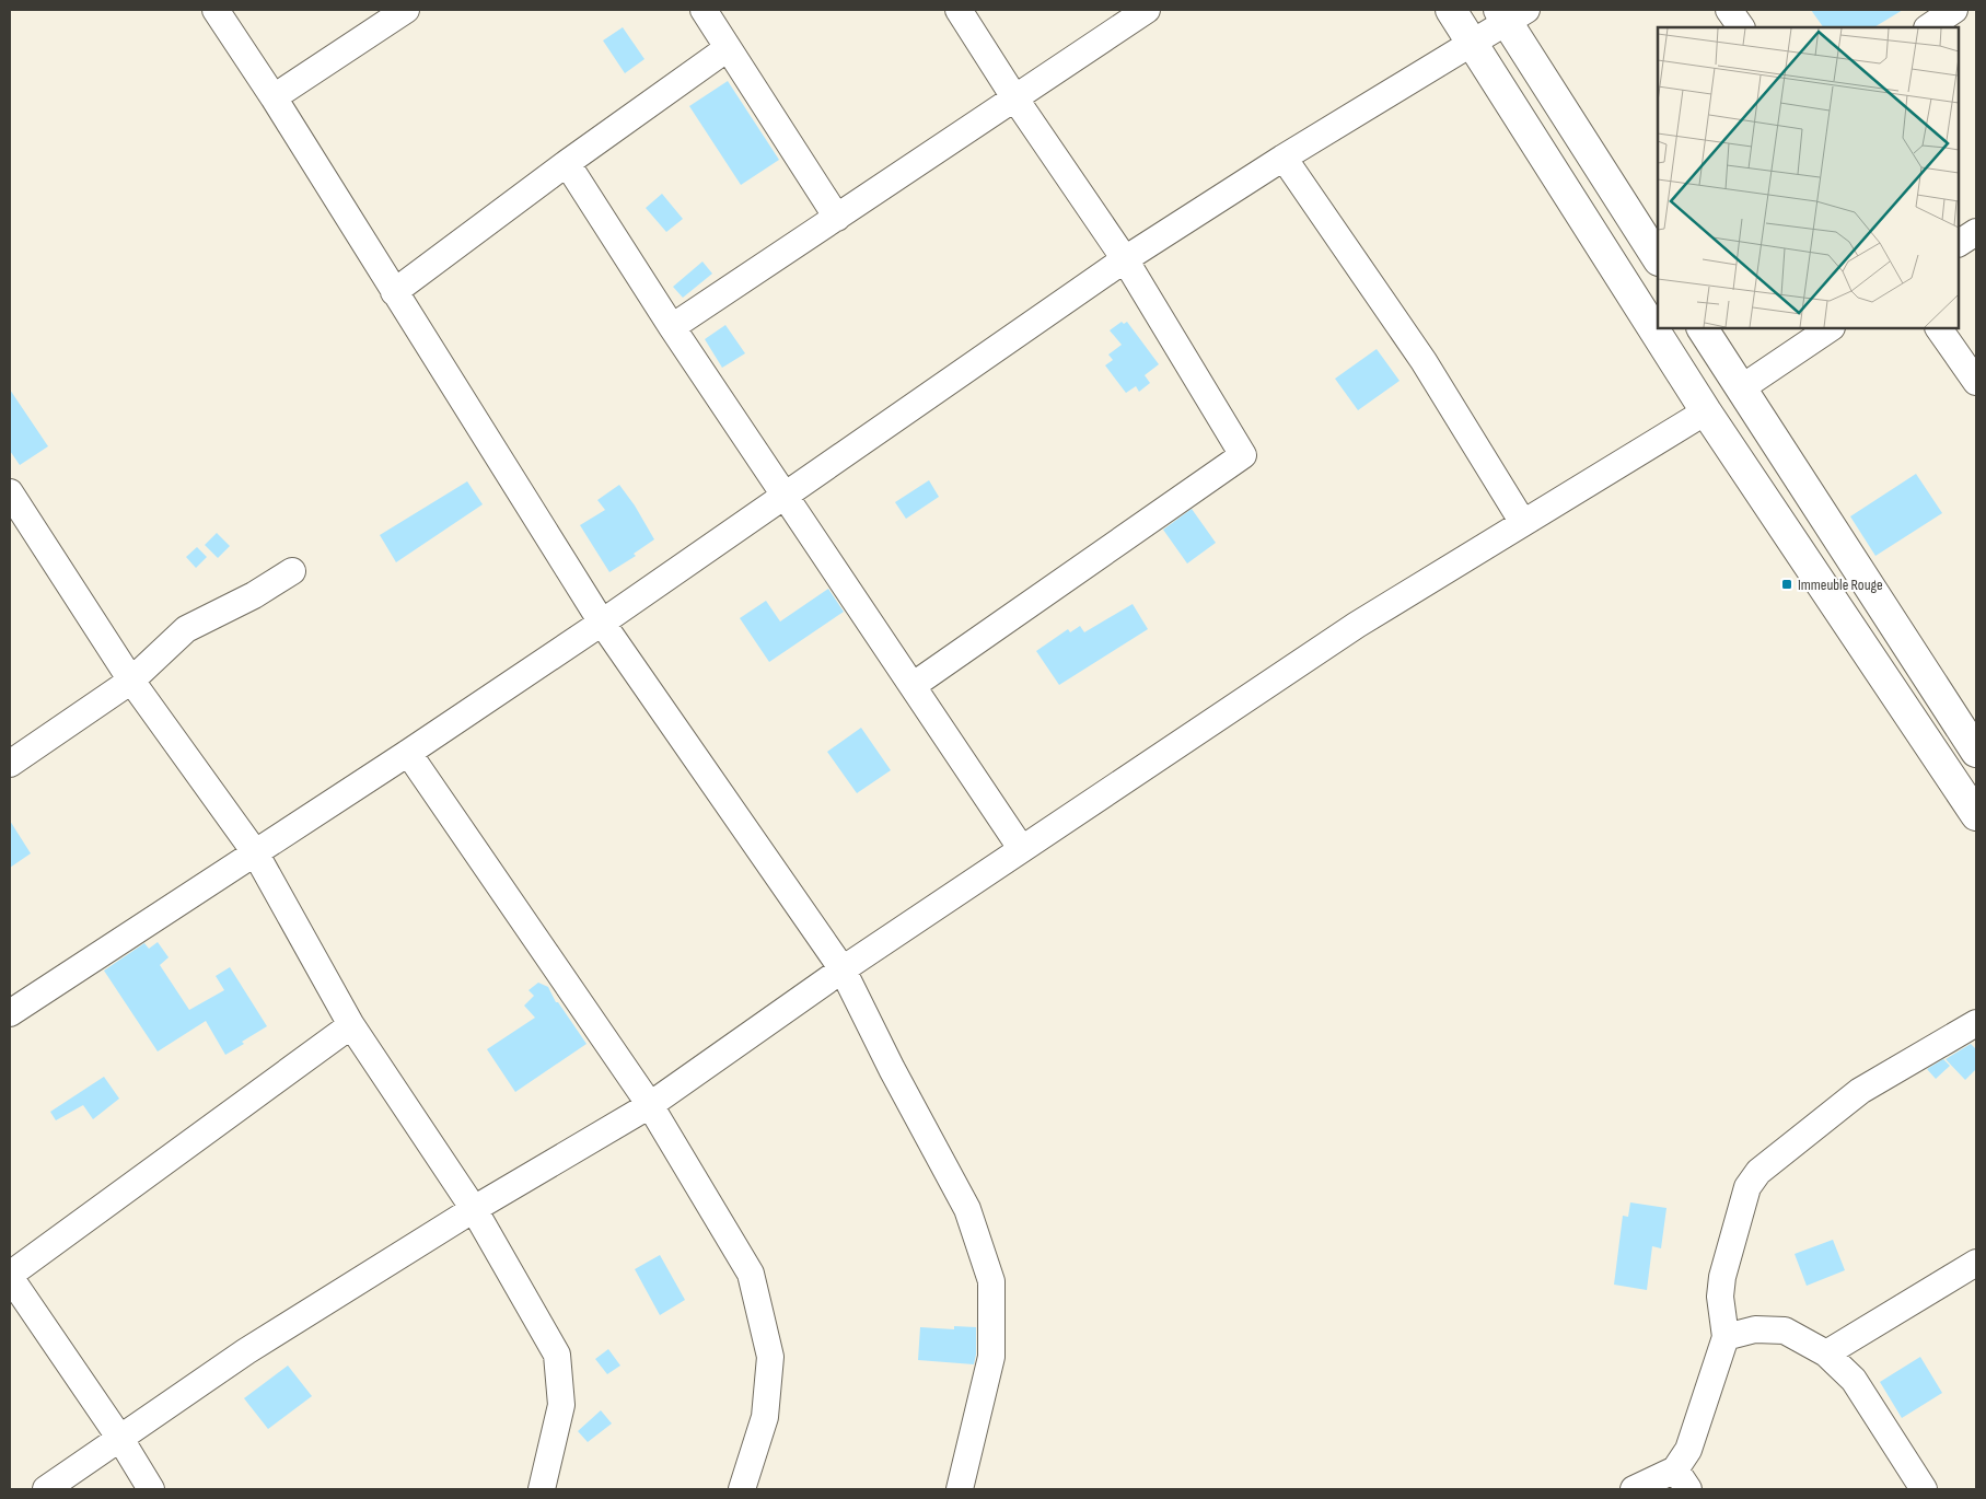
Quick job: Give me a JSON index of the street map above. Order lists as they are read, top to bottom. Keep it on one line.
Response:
{"places":{"transit":["Immeuble Rouge"]}}
